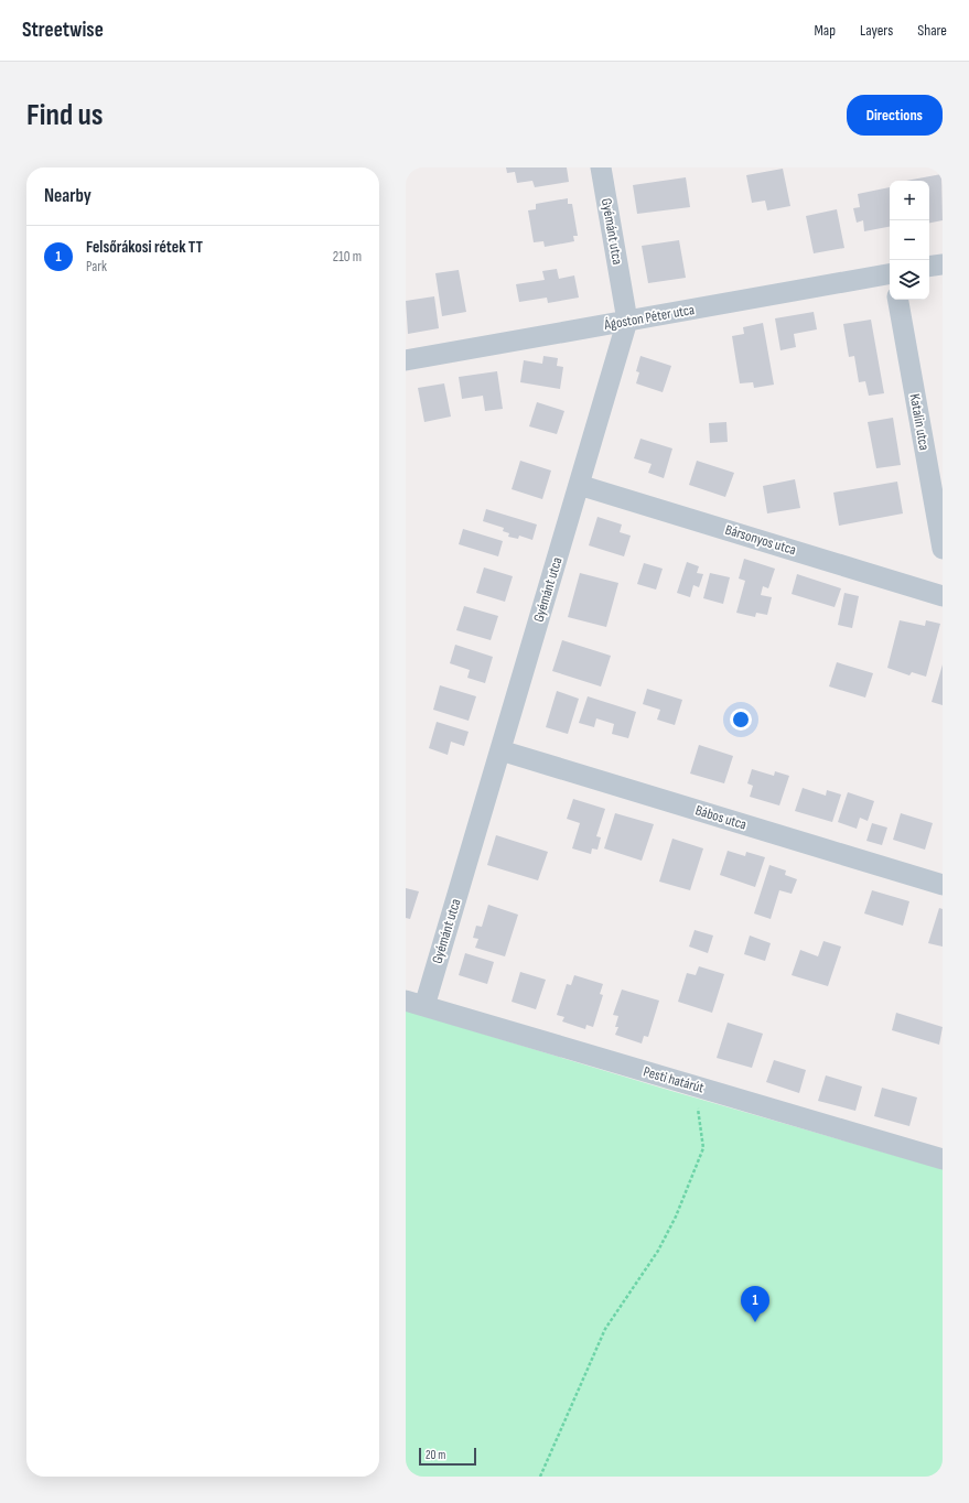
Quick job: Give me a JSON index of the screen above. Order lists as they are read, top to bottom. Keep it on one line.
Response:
{"streets":{"street":["Gyémánt utca","Ágoston Péter utca","Katalin utca","Bársonyos utca","Bábos utca","Pesti határút"]},"crossings":[["Gyémánt utca","Ágoston Péter utca"],["Gyémánt utca","Bársonyos utca"],["Gyémánt utca","Bábos utca"],["Gyémánt utca","Pesti határút"]],"scale_bar":"20 m","page":{"header":"Streetwise","nav":["Map","Layers","Share"],"buttons":"Directions","title":"Find us","heading":"Nearby","map_buttons":["+","−"],"list":[{"mark":"1","name":"Felsőrákosi rétek TT","note":"Park","value":"210 m"}],"pins":"1","scale":"20 m"}}
